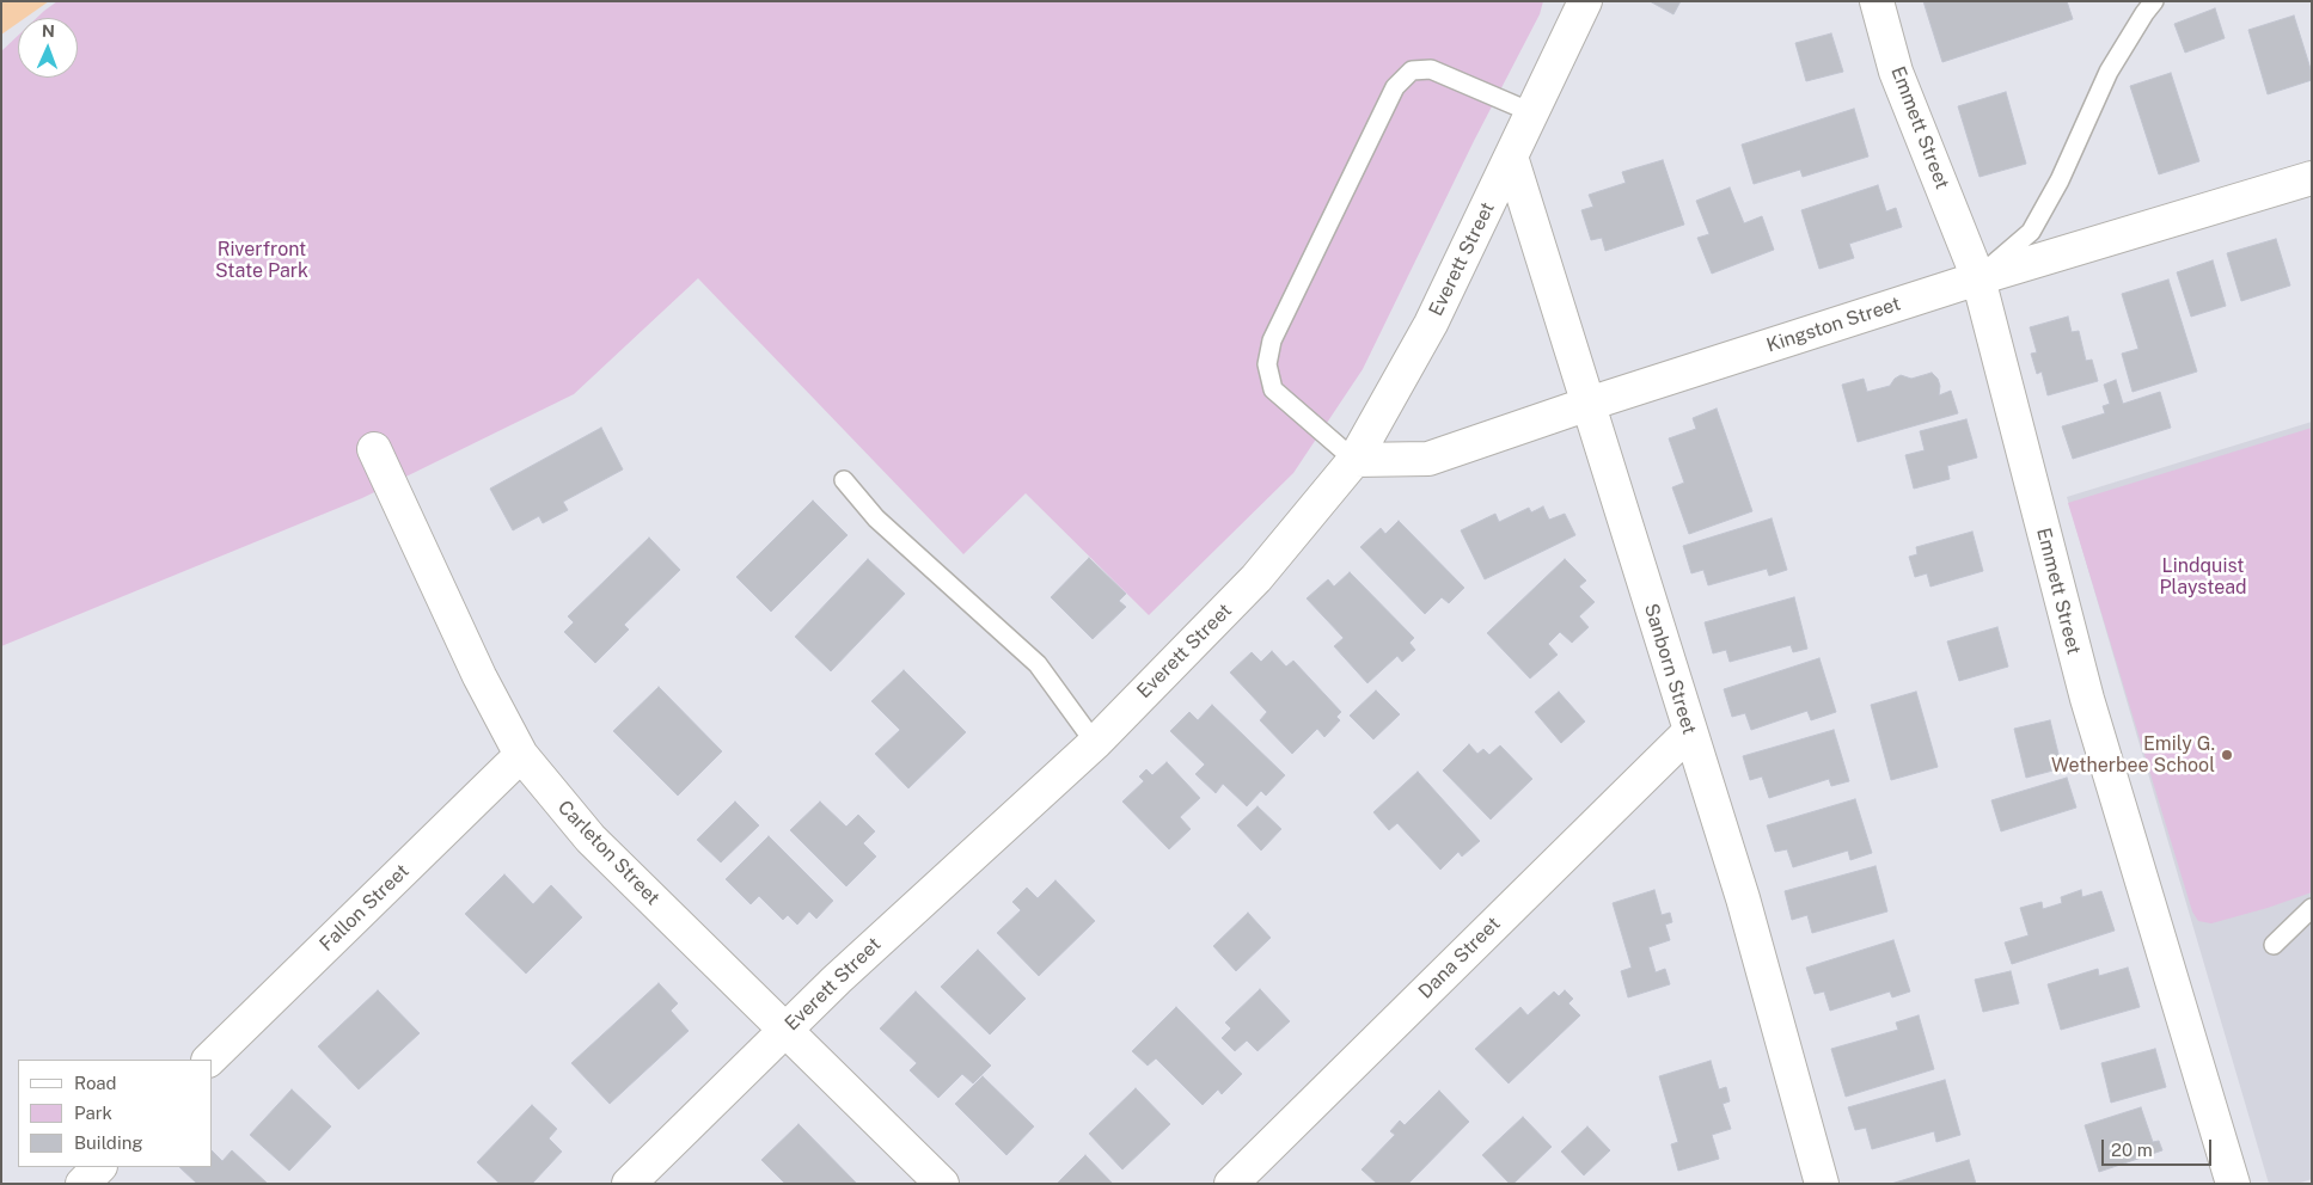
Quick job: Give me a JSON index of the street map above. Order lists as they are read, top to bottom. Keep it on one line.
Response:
{"streets":{"street":["Emmett Street","Everett Street","Kingston Street","Sanborn Street","Carleton Street","Fallon Street","Dana Street"]},"crossings":[["Emmett Street","Kingston Street"],["Everett Street","Kingston Street"],["Everett Street","Sanborn Street"],["Everett Street","Carleton Street"],["Kingston Street","Sanborn Street"],["Sanborn Street","Dana Street"],["Carleton Street","Fallon Street"]],"parks":["Riverfront State Park","Lindquist Playstead"],"places":["Emily G. Wetherbee School"],"legend":["Road","Park","Building"],"scale_bar":"20 m","north":"top"}
